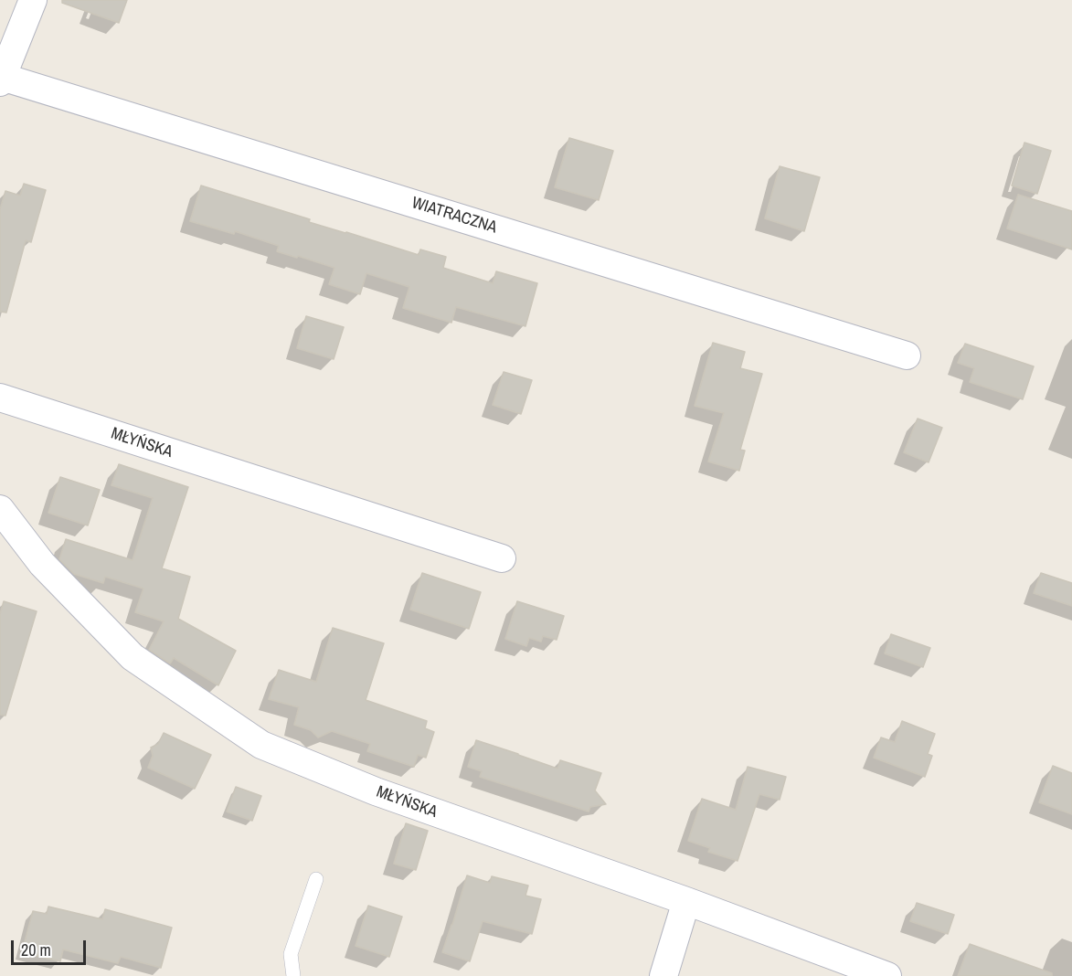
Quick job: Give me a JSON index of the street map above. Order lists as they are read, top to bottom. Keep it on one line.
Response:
{"streets":{"street":["WIATRACZNA","MŁYŃSKA"]},"scale_bar":"20 m"}
